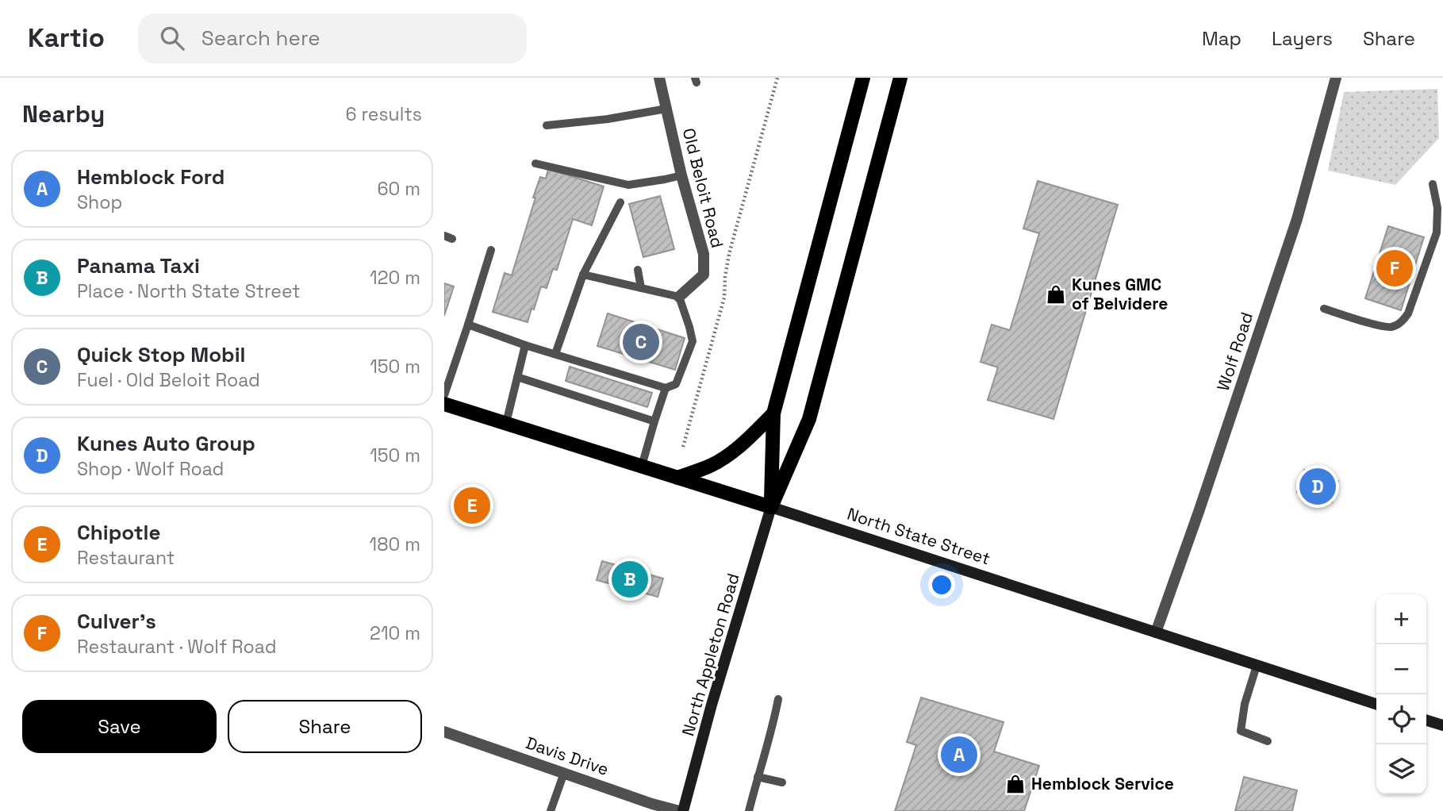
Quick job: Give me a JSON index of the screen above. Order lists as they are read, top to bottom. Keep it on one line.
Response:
{"streets":{"main road":["North State Street","North Appleton Road"],"street":["Old Beloit Road","Wolf Road","Davis Drive"]},"crossings":[["Wolf Road","North State Street"],["North State Street","North Appleton Road"]],"places":{"shop":["Kunes GMC of Belvidere","Hemblock Service"]},"page":{"header":"Kartio","search":"Search here","nav":["Map","Layers","Share"],"heading":["Nearby","6 results"],"list":[{"mark":"A","name":"Hemblock Ford","note":"Shop","value":"60 m"},{"mark":"B","name":"Panama Taxi","note":"Place · North State Street","value":"120 m"},{"mark":"C","name":"Quick Stop Mobil","note":"Fuel · Old Beloit Road","value":"150 m"},{"mark":"D","name":"Kunes Auto Group","note":"Shop · Wolf Road","value":"150 m"},{"mark":"E","name":"Chipotle","note":"Restaurant","value":"180 m"},{"mark":"F","name":"Culver's","note":"Restaurant · Wolf Road","value":"210 m"}],"pins":["F","C","D","E","B","A"],"map_buttons":["+","−"],"buttons":["Save","Share"]}}
